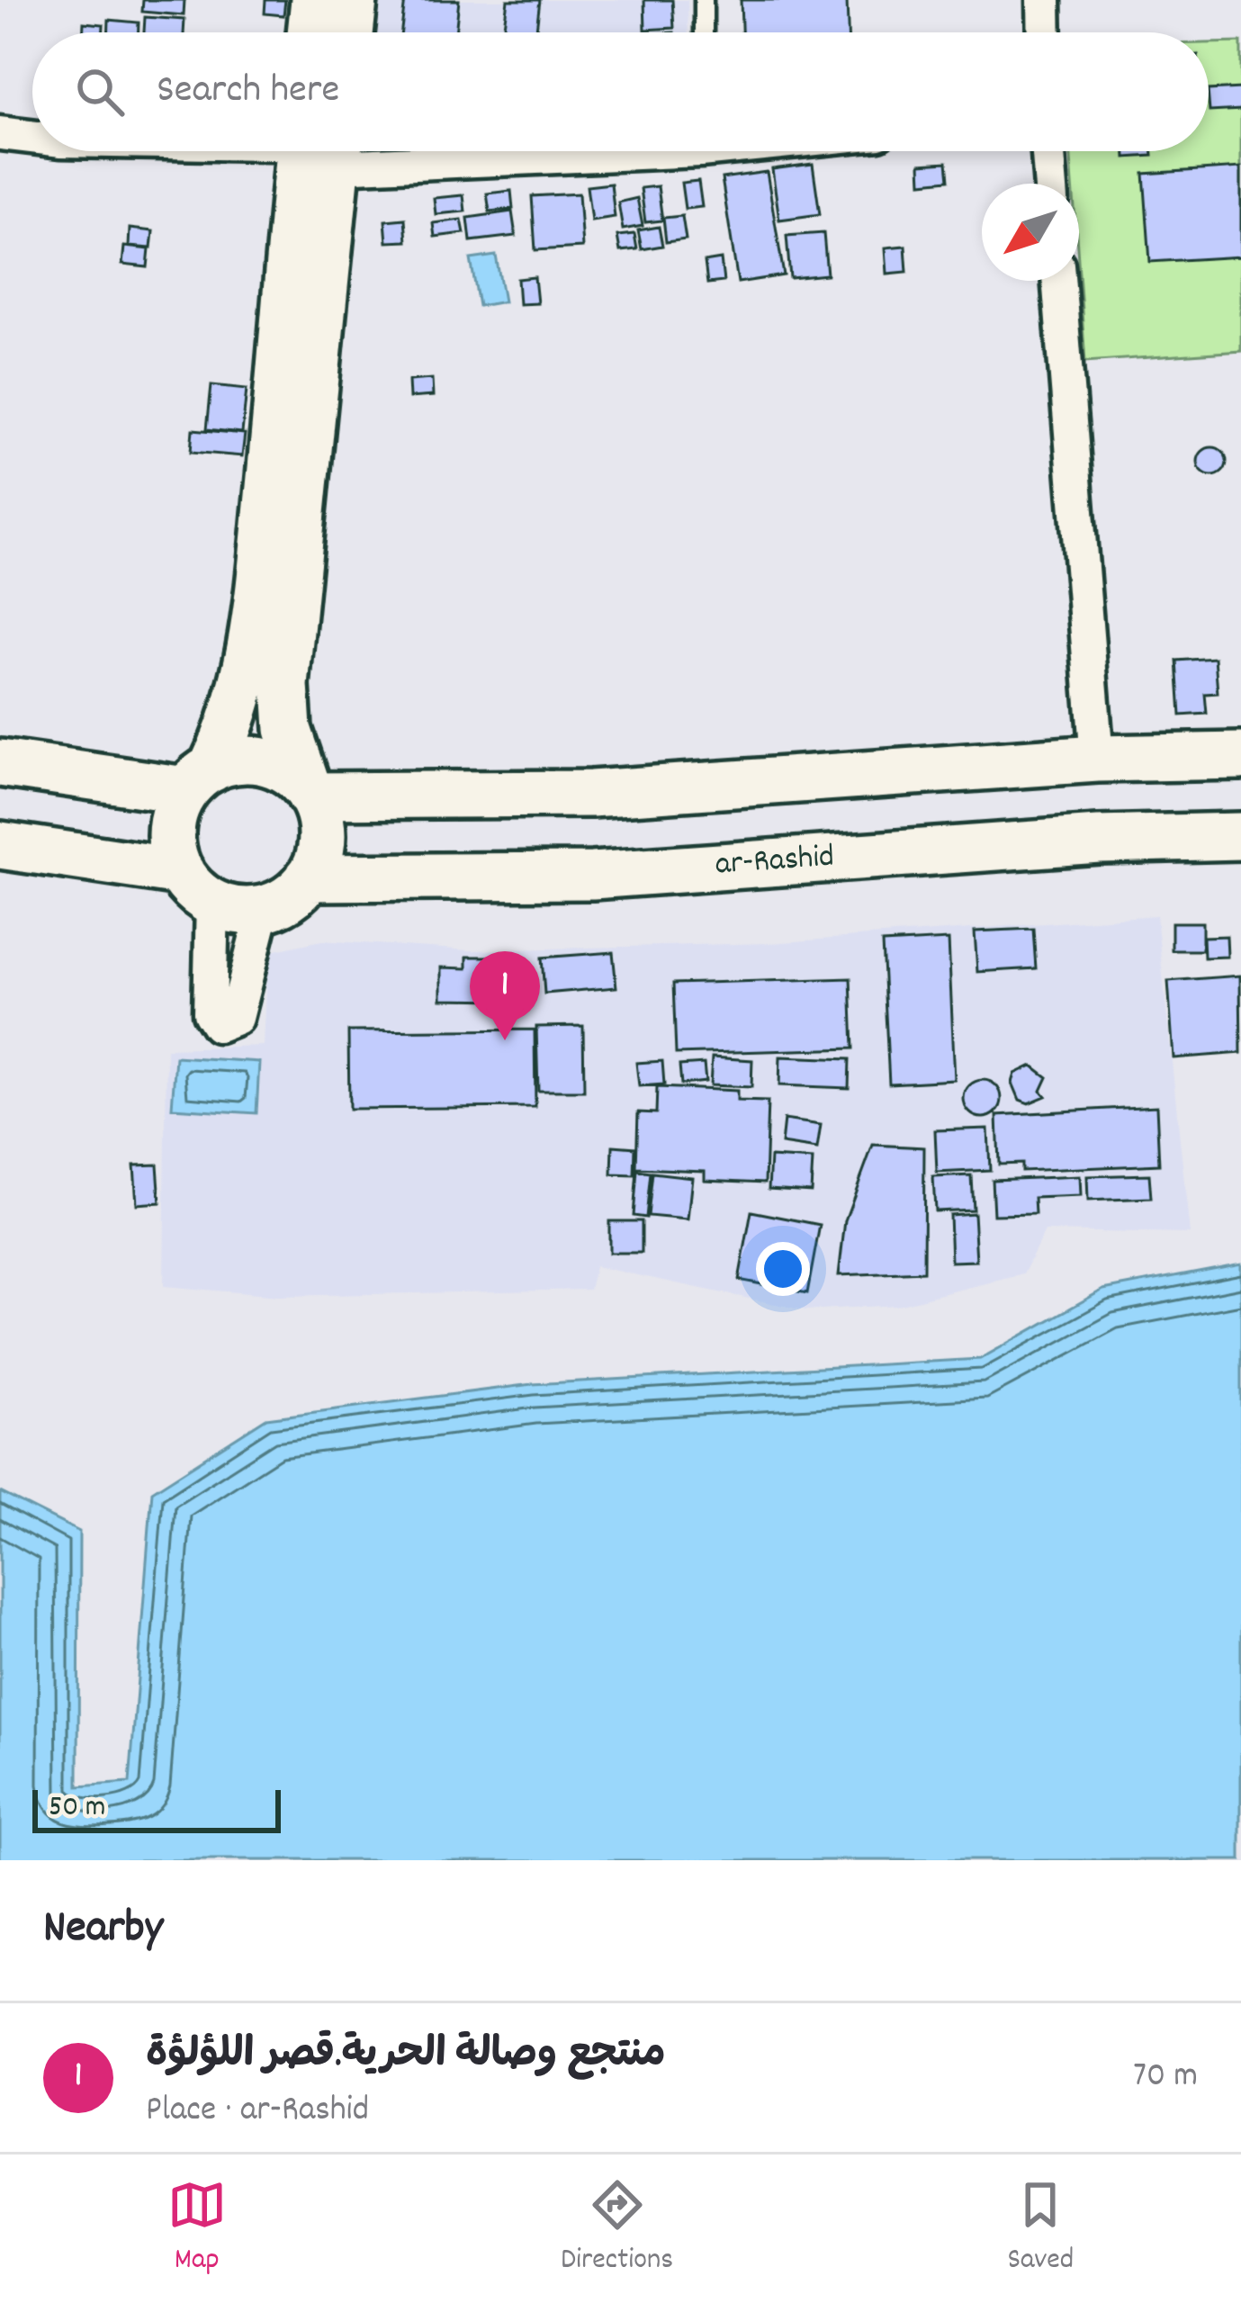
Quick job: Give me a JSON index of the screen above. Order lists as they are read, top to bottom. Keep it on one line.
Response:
{"streets":{"main road":["ar-Rashid"]},"scale_bar":"50 m","north":"bottom left","page":{"search":"Search here","pins":"1","scale":"50 m","heading":"Nearby","list":[{"mark":"1","name":"منتجع وصالة الحرية.قصر اللؤلؤة","note":"Place · ar-Rashid","value":"70 m"}],"nav":["Map","Directions","Saved"]}}
